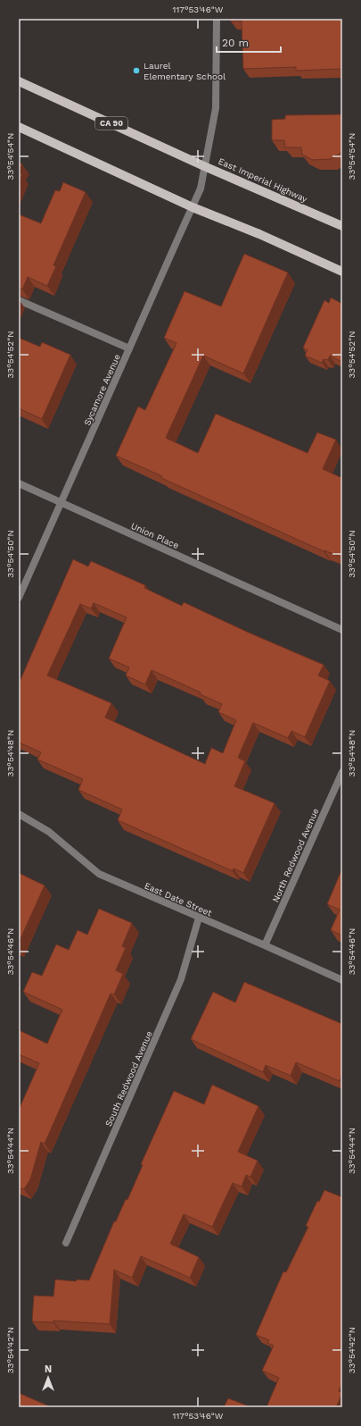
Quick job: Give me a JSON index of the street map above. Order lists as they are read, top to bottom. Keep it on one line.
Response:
{"streets":{"main road":["CA 90","East Imperial Highway"],"street":["Sycamore Avenue","Union Place","North Redwood Avenue","East Date Street","South Redwood Avenue"]},"crossings":[["East Imperial Highway","Sycamore Avenue"],["Sycamore Avenue","Union Place"],["North Redwood Avenue","East Date Street"],["East Date Street","South Redwood Avenue"]],"places":["Laurel Elementary School"],"scale_bar":"20 m","north":"top","coordinates":["117°53'46\"W","33°54'54\"N","33°54'52\"N","33°54'50\"N","33°54'48\"N","33°54'46\"N","33°54'44\"N","33°54'42\"N"]}
